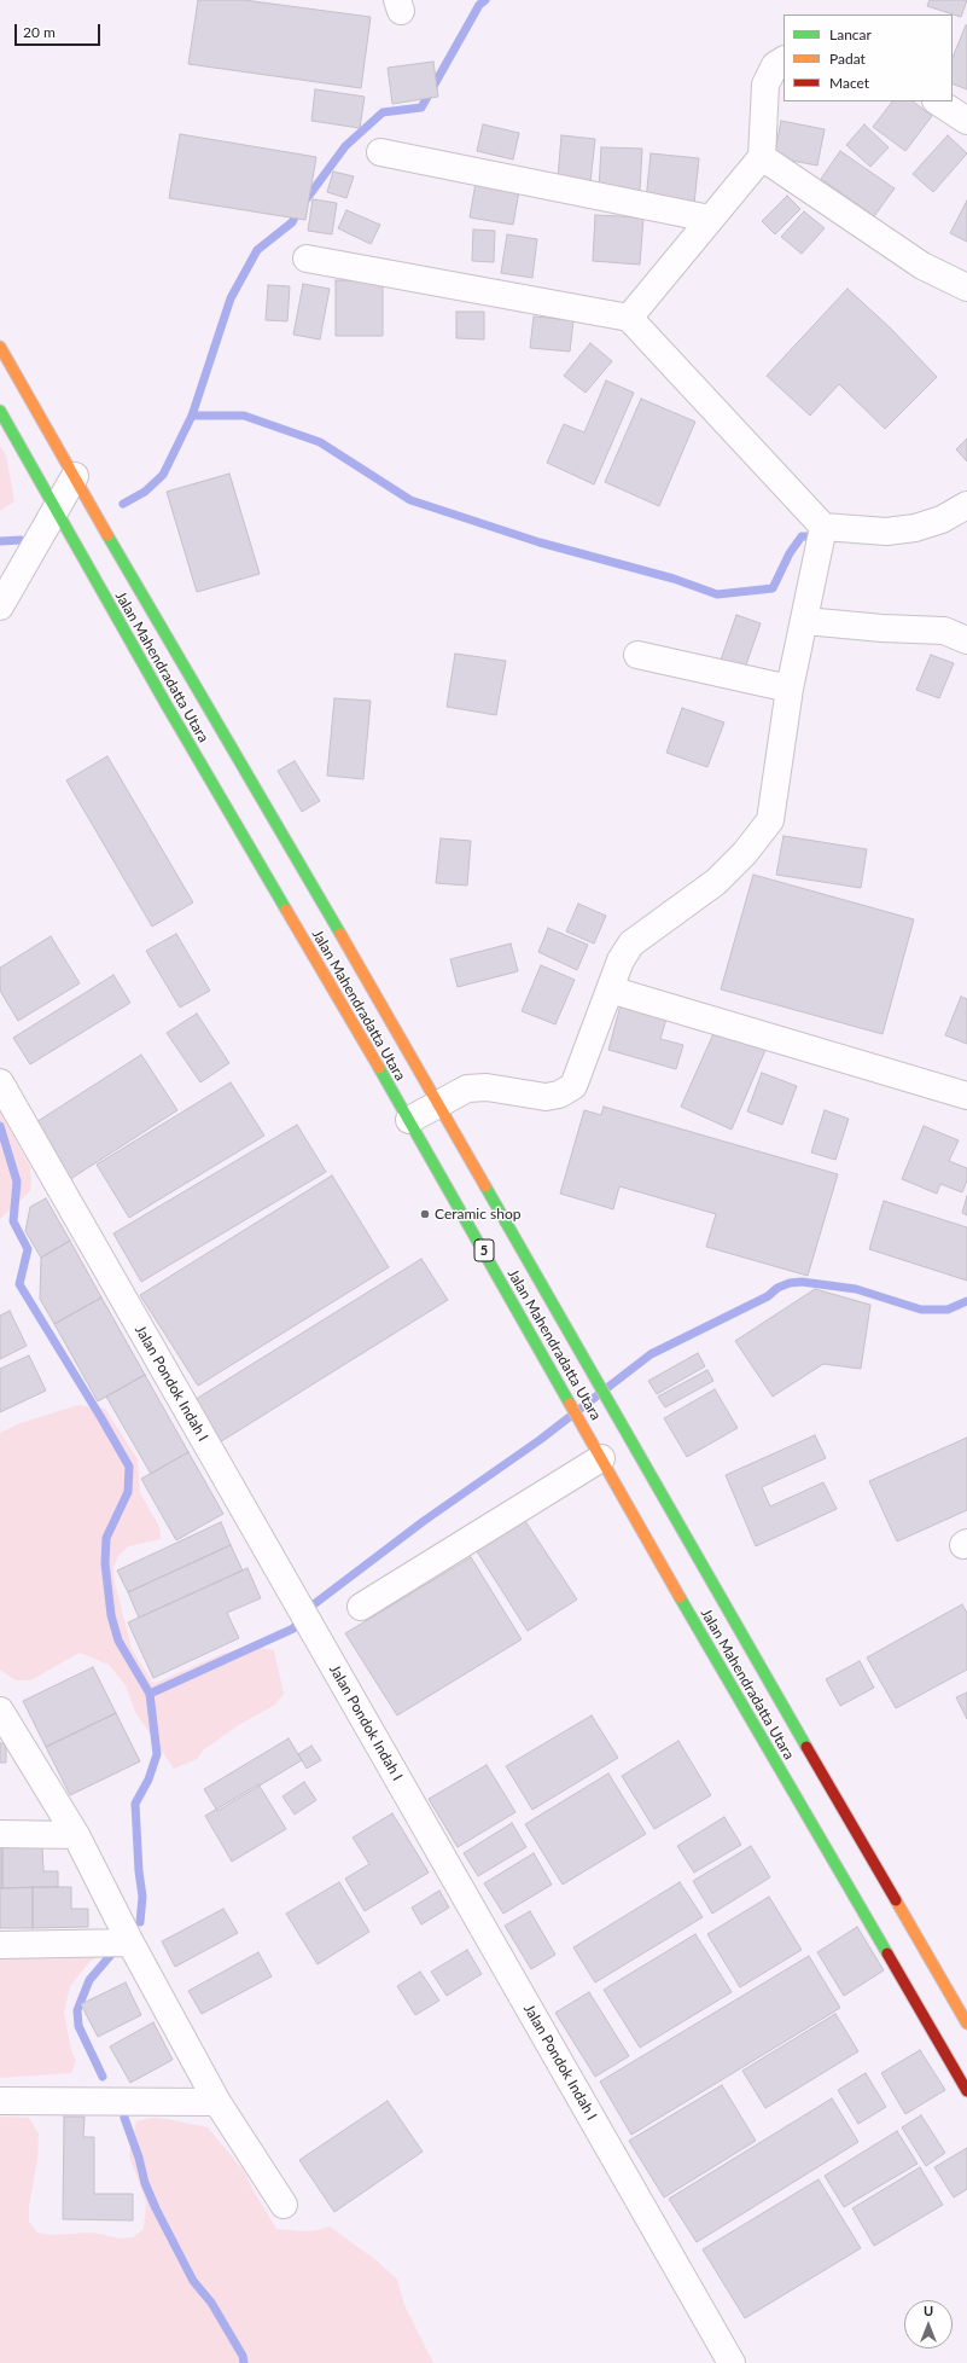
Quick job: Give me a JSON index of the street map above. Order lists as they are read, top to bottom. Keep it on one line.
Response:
{"streets":{"highway":["Jalan Mahendradatta Utara","5"],"street":["Jalan Pondok Indah I"]},"places":["Ceramic shop"],"legend":["Lancar","Padat","Macet"],"scale_bar":"20 m","north":"top"}
